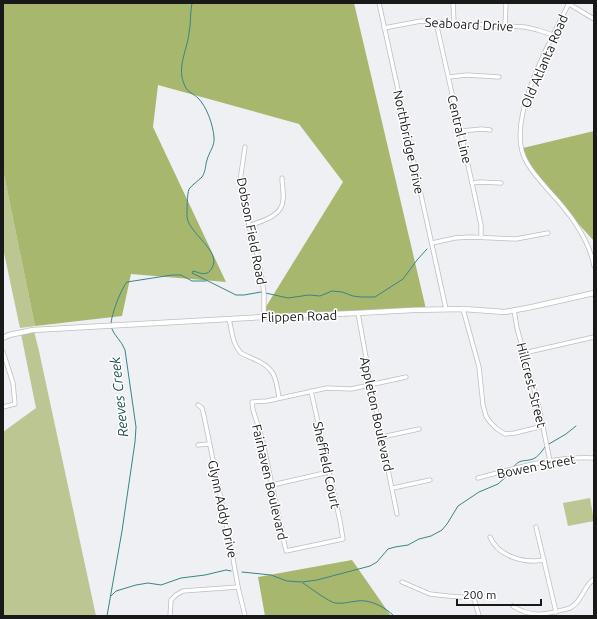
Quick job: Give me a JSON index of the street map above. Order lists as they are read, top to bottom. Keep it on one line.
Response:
{"streets":{"street":["Seaboard Drive","Old Atlanta Road","Central Line","Northbridge Drive","Dobson Field Road","Flippen Road","Hillcrest Street","Appleton Boulevard","Sheffield Court","Bowen Street","Fairhaven Boulevard","Glynn Addy Drive"]},"crossings":[["Seaboard Drive","Old Atlanta Road"],["Seaboard Drive","Central Line"],["Seaboard Drive","Northbridge Drive"],["Northbridge Drive","Flippen Road"],["Dobson Field Road","Flippen Road"],["Flippen Road","Hillcrest Street"],["Flippen Road","Appleton Boulevard"],["Hillcrest Street","Bowen Street"],["Sheffield Court","Fairhaven Boulevard"]],"water":["Reeves Creek"],"scale_bar":"200 m"}
